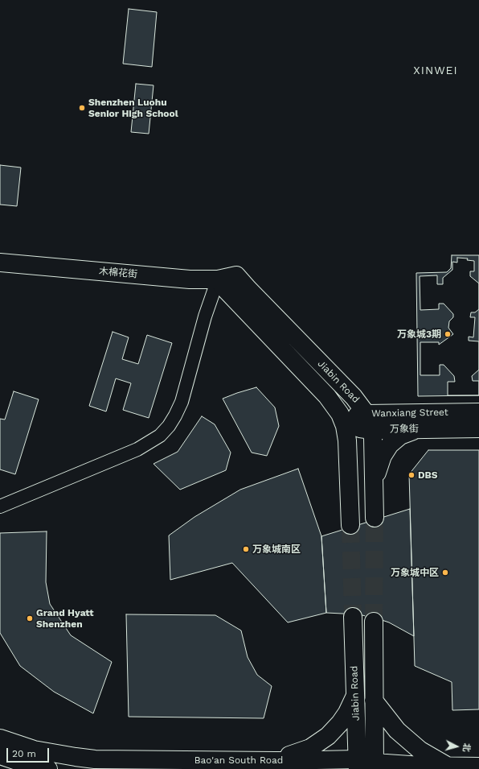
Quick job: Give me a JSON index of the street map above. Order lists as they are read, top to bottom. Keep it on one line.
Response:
{"streets":{"main road":["木棉花街","Jiabin Road","Wanxiang Street","万象街","Bao'an South Road"]},"crossings":[["木棉花街","Jiabin Road"],["Jiabin Road","Wanxiang Street"],["Jiabin Road","万象街"],["Jiabin Road","Bao'an South Road"],["Wanxiang Street","万象街"]],"districts":["XINWEI"],"places":["Shenzhen Luohu Senior High School","万象城3期","DBS","万象城南区","万象城中区","Grand Hyatt Shenzhen"],"scale_bar":"20 m","north":"right"}
